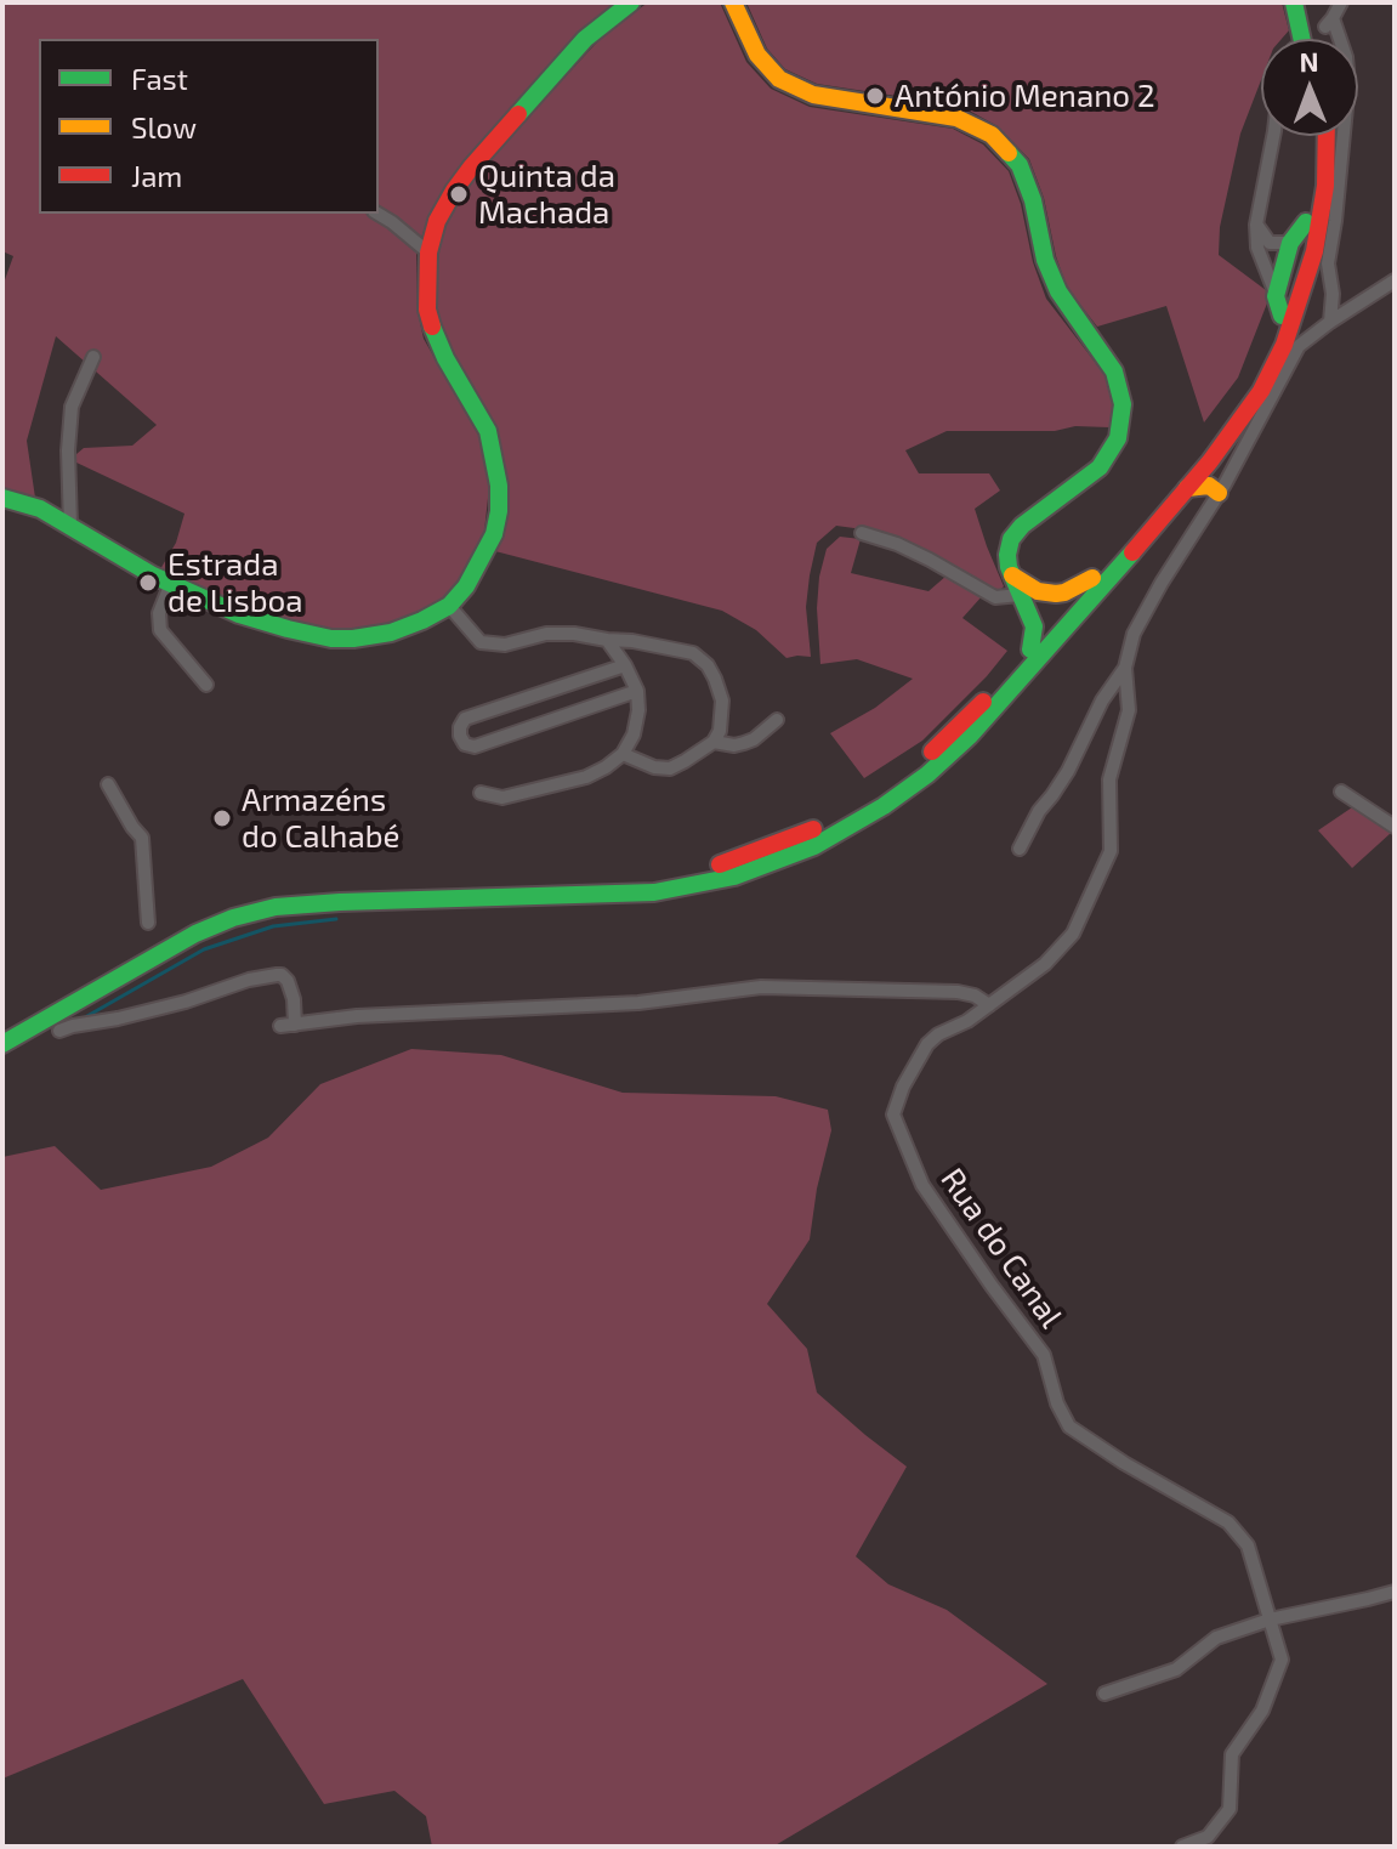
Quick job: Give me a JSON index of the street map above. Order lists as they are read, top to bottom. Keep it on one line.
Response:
{"streets":{"street":["Rua do Canal"]},"places":["António Menano 2","Quinta da Machada","Estrada de Lisboa","Armazéns do Calhabé"],"legend":["Fast","Slow","Jam"],"north":"top"}
